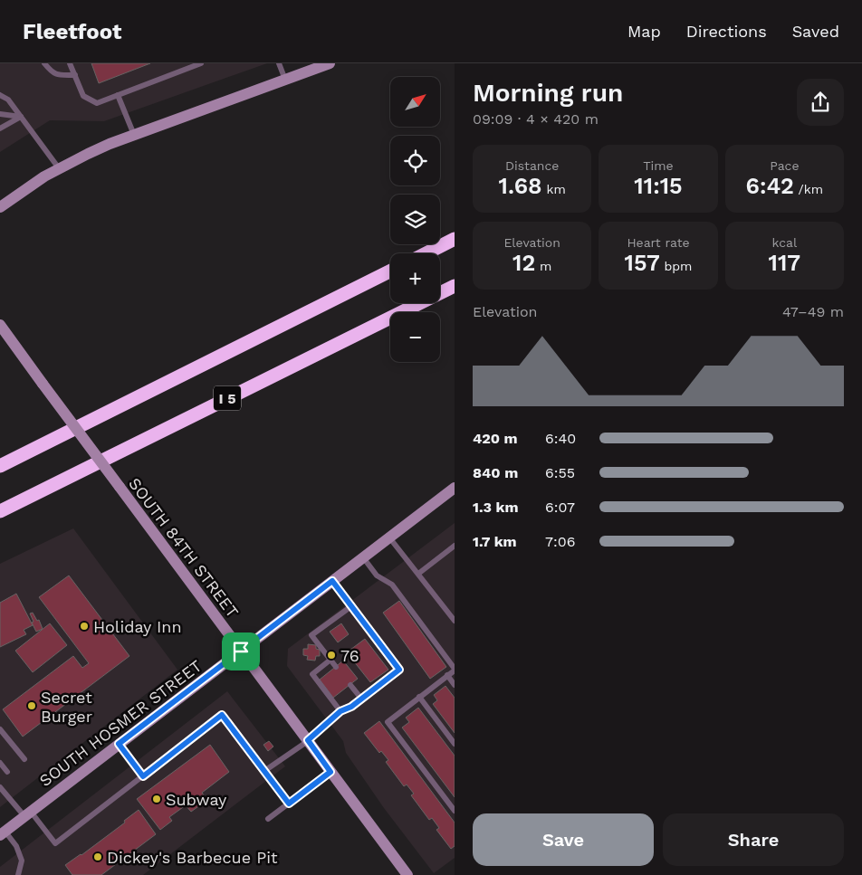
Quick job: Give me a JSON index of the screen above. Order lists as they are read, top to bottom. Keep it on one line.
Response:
{"streets":{"highway":["I 5"],"main road":["SOUTH 84TH STREET","SOUTH HOSMER STREET"]},"crossings":[["SOUTH 84TH STREET","SOUTH HOSMER STREET"]],"places":["Holiday Inn","76","Secret Burger","Subway","Dickey's Barbecue Pit"],"north":"top right","page":{"header":"Fleetfoot","nav":["Map","Directions","Saved"],"heading":["Morning run","09:09 · 4 × 420 m"],"map_buttons":["+","−"],"stats":[["Distance","1.68 km"],["Time","11:15"],["Pace","6:42 /km"],["Elevation","12 m"],["Heart rate","157 bpm"],["kcal","117"]],"chart":["Elevation","47–49 m"],"list":[{"name":"420 m","note":"6:40"},{"name":"840 m","note":"6:55"},{"name":"1.3 km","note":"6:07"},{"name":"1.7 km","note":"7:06"}],"buttons":["Save","Share"]}}
